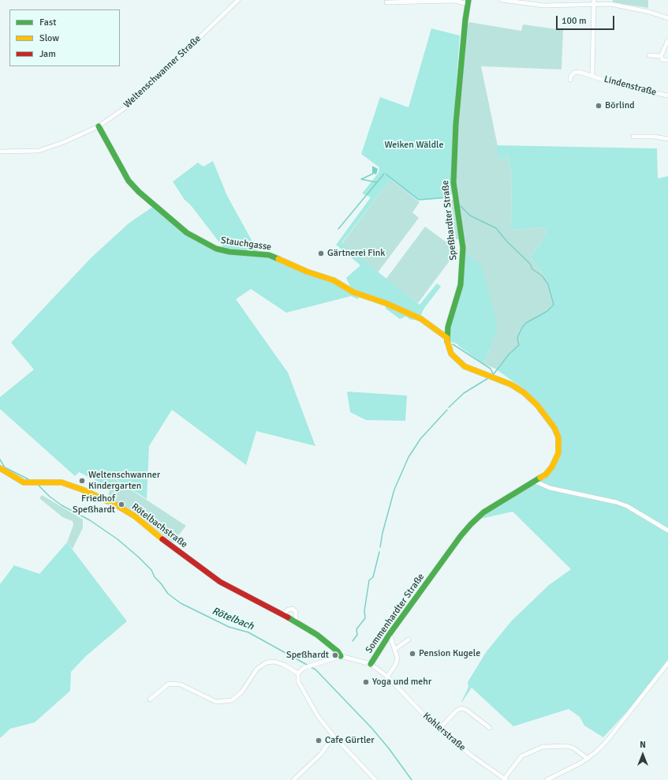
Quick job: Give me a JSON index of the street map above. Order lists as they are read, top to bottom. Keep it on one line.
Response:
{"streets":{"street":["Weltenschwanner Straße","Lindenstraße","Speßhardter Straße","Stauchgasse","Rötelbachstraße","Sommenhardter Straße","Kohlerstraße"]},"crossings":[["Weltenschwanner Straße","Stauchgasse"],["Speßhardter Straße","Stauchgasse"],["Speßhardter Straße","Sommenhardter Straße"],["Rötelbachstraße","Sommenhardter Straße"],["Sommenhardter Straße","Kohlerstraße"]],"water":["Rötelbach"],"parks":["Weiken Wäldle"],"places":["Börlind","Gärtnerei Fink","Weltenschwanner Kindergarten","Friedhof Speßhardt","Pension Kugele","Speßhardt","Yoga und mehr","Cafe Gürtler"],"legend":["Fast","Slow","Jam"],"scale_bar":"100 m","north":"top"}
